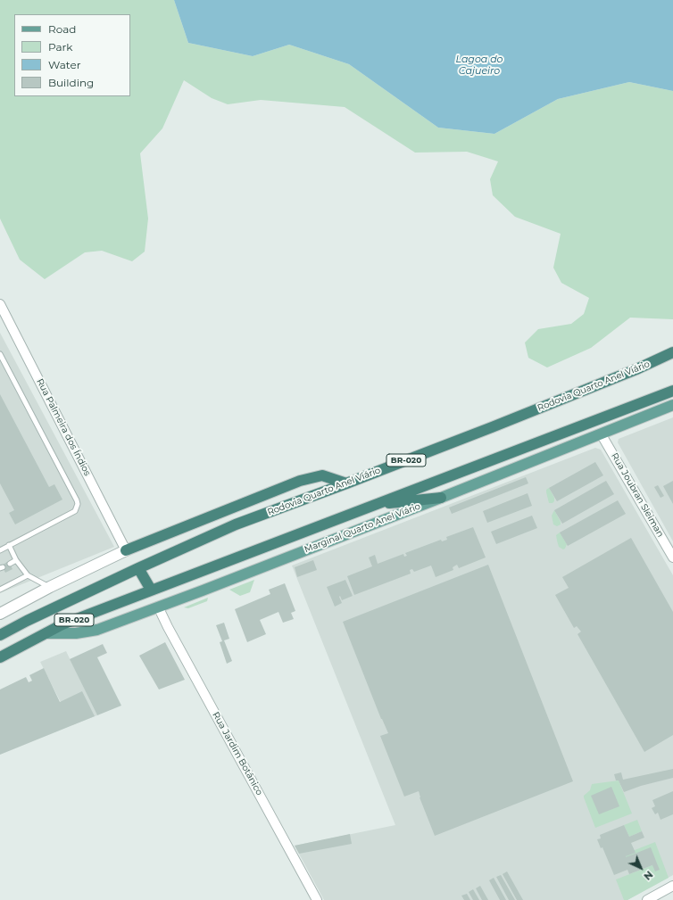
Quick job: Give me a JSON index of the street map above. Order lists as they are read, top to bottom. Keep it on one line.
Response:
{"streets":{"highway":["Rodovia Quarto Anel Viário","BR-020"],"main road":["Marginal Quarto Anel Viário"],"street":["Rua Palmeira dos Índios","Rua Joubran Sleiman","Rua Jardim Botânico"]},"crossings":[["BR-020","Marginal Quarto Anel Viário"],["Rua Joubran Sleiman","Marginal Quarto Anel Viário"],["Marginal Quarto Anel Viário","Rua Jardim Botânico"]],"water":["Lagoa do Cajueiro"],"legend":["Road","Park","Water","Building"],"north":"bottom right"}
